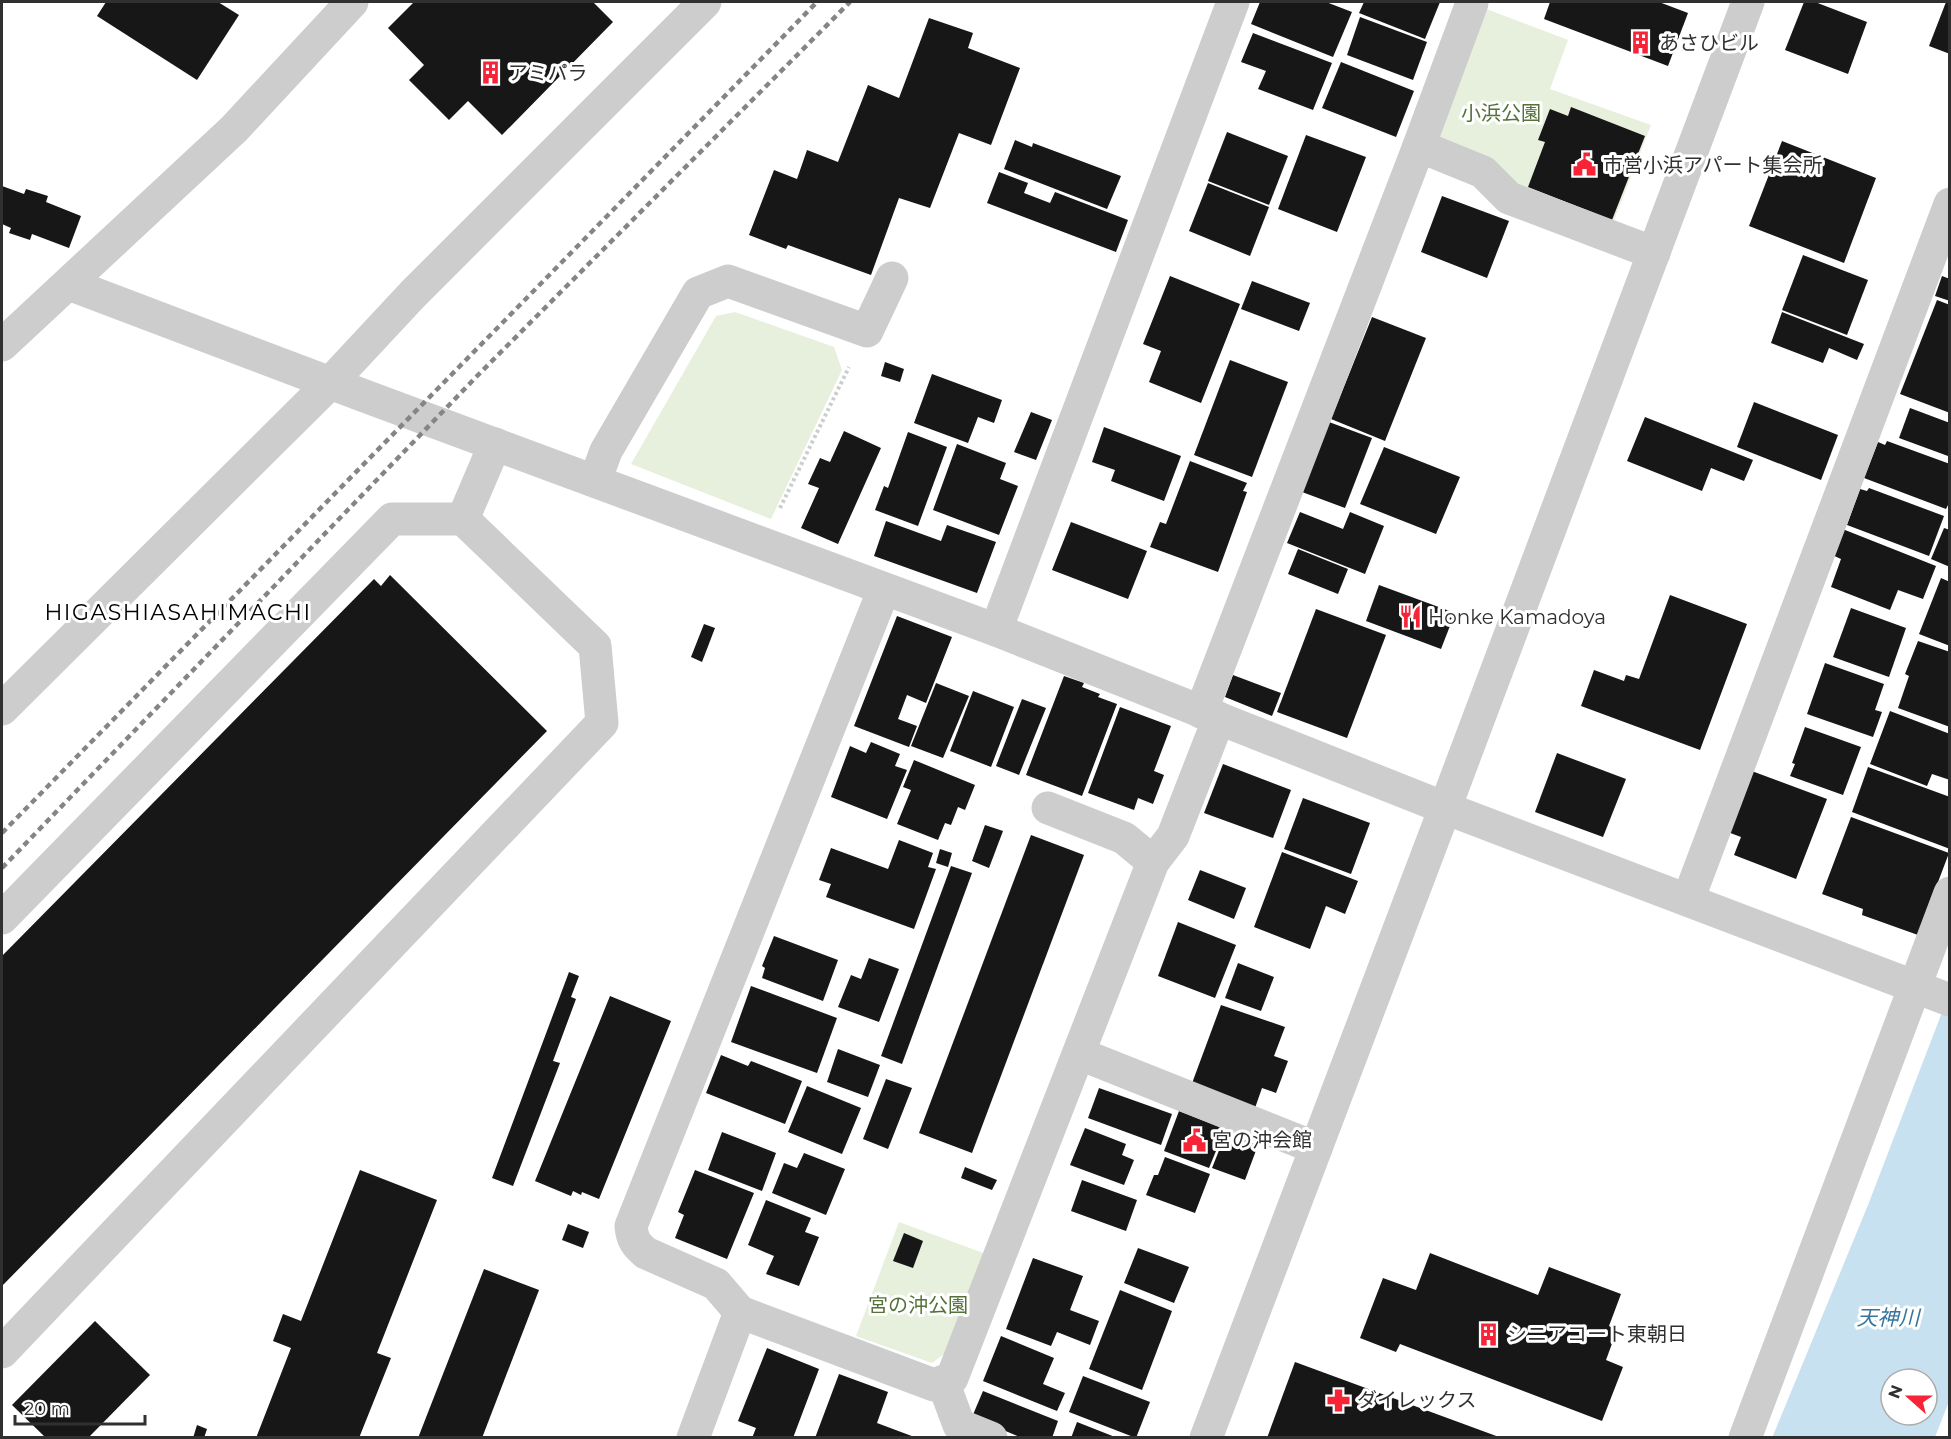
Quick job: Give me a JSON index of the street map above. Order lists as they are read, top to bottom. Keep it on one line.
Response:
{"districts":["HIGASHIASAHIMACHI"],"water":["天神川"],"parks":["小浜公園","宮の沖公園"],"places":{"building":["あさひビル","アミパラ","シニアコート東朝日"],"public building":["市営小浜アパート集会所","宮の沖会館"],"restaurant":["Honke Kamadoya"],"pharmacy":["ダイレックス"]},"scale_bar":"20 m","north":"left"}
